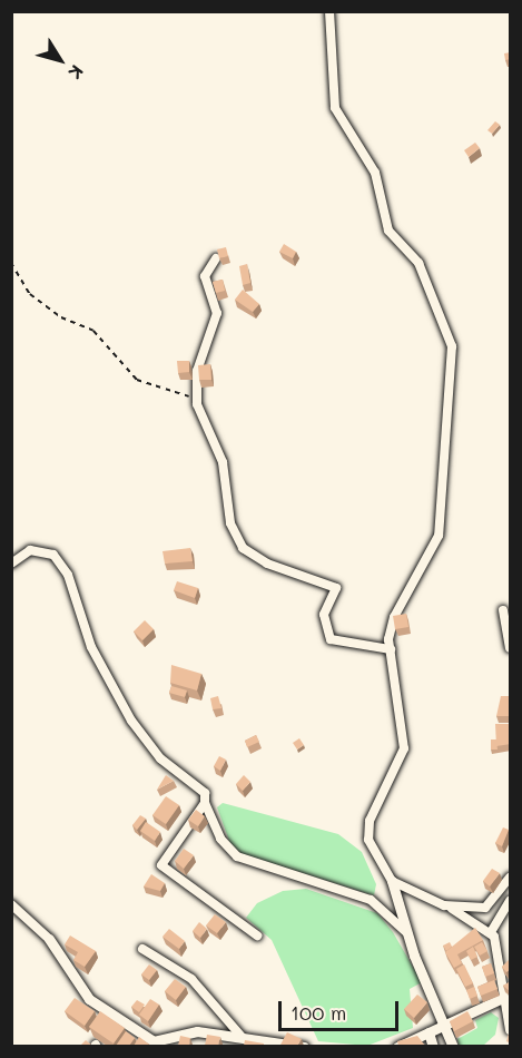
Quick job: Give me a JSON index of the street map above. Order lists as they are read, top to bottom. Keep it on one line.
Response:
{"scale_bar":"100 m","north":"bottom right"}
